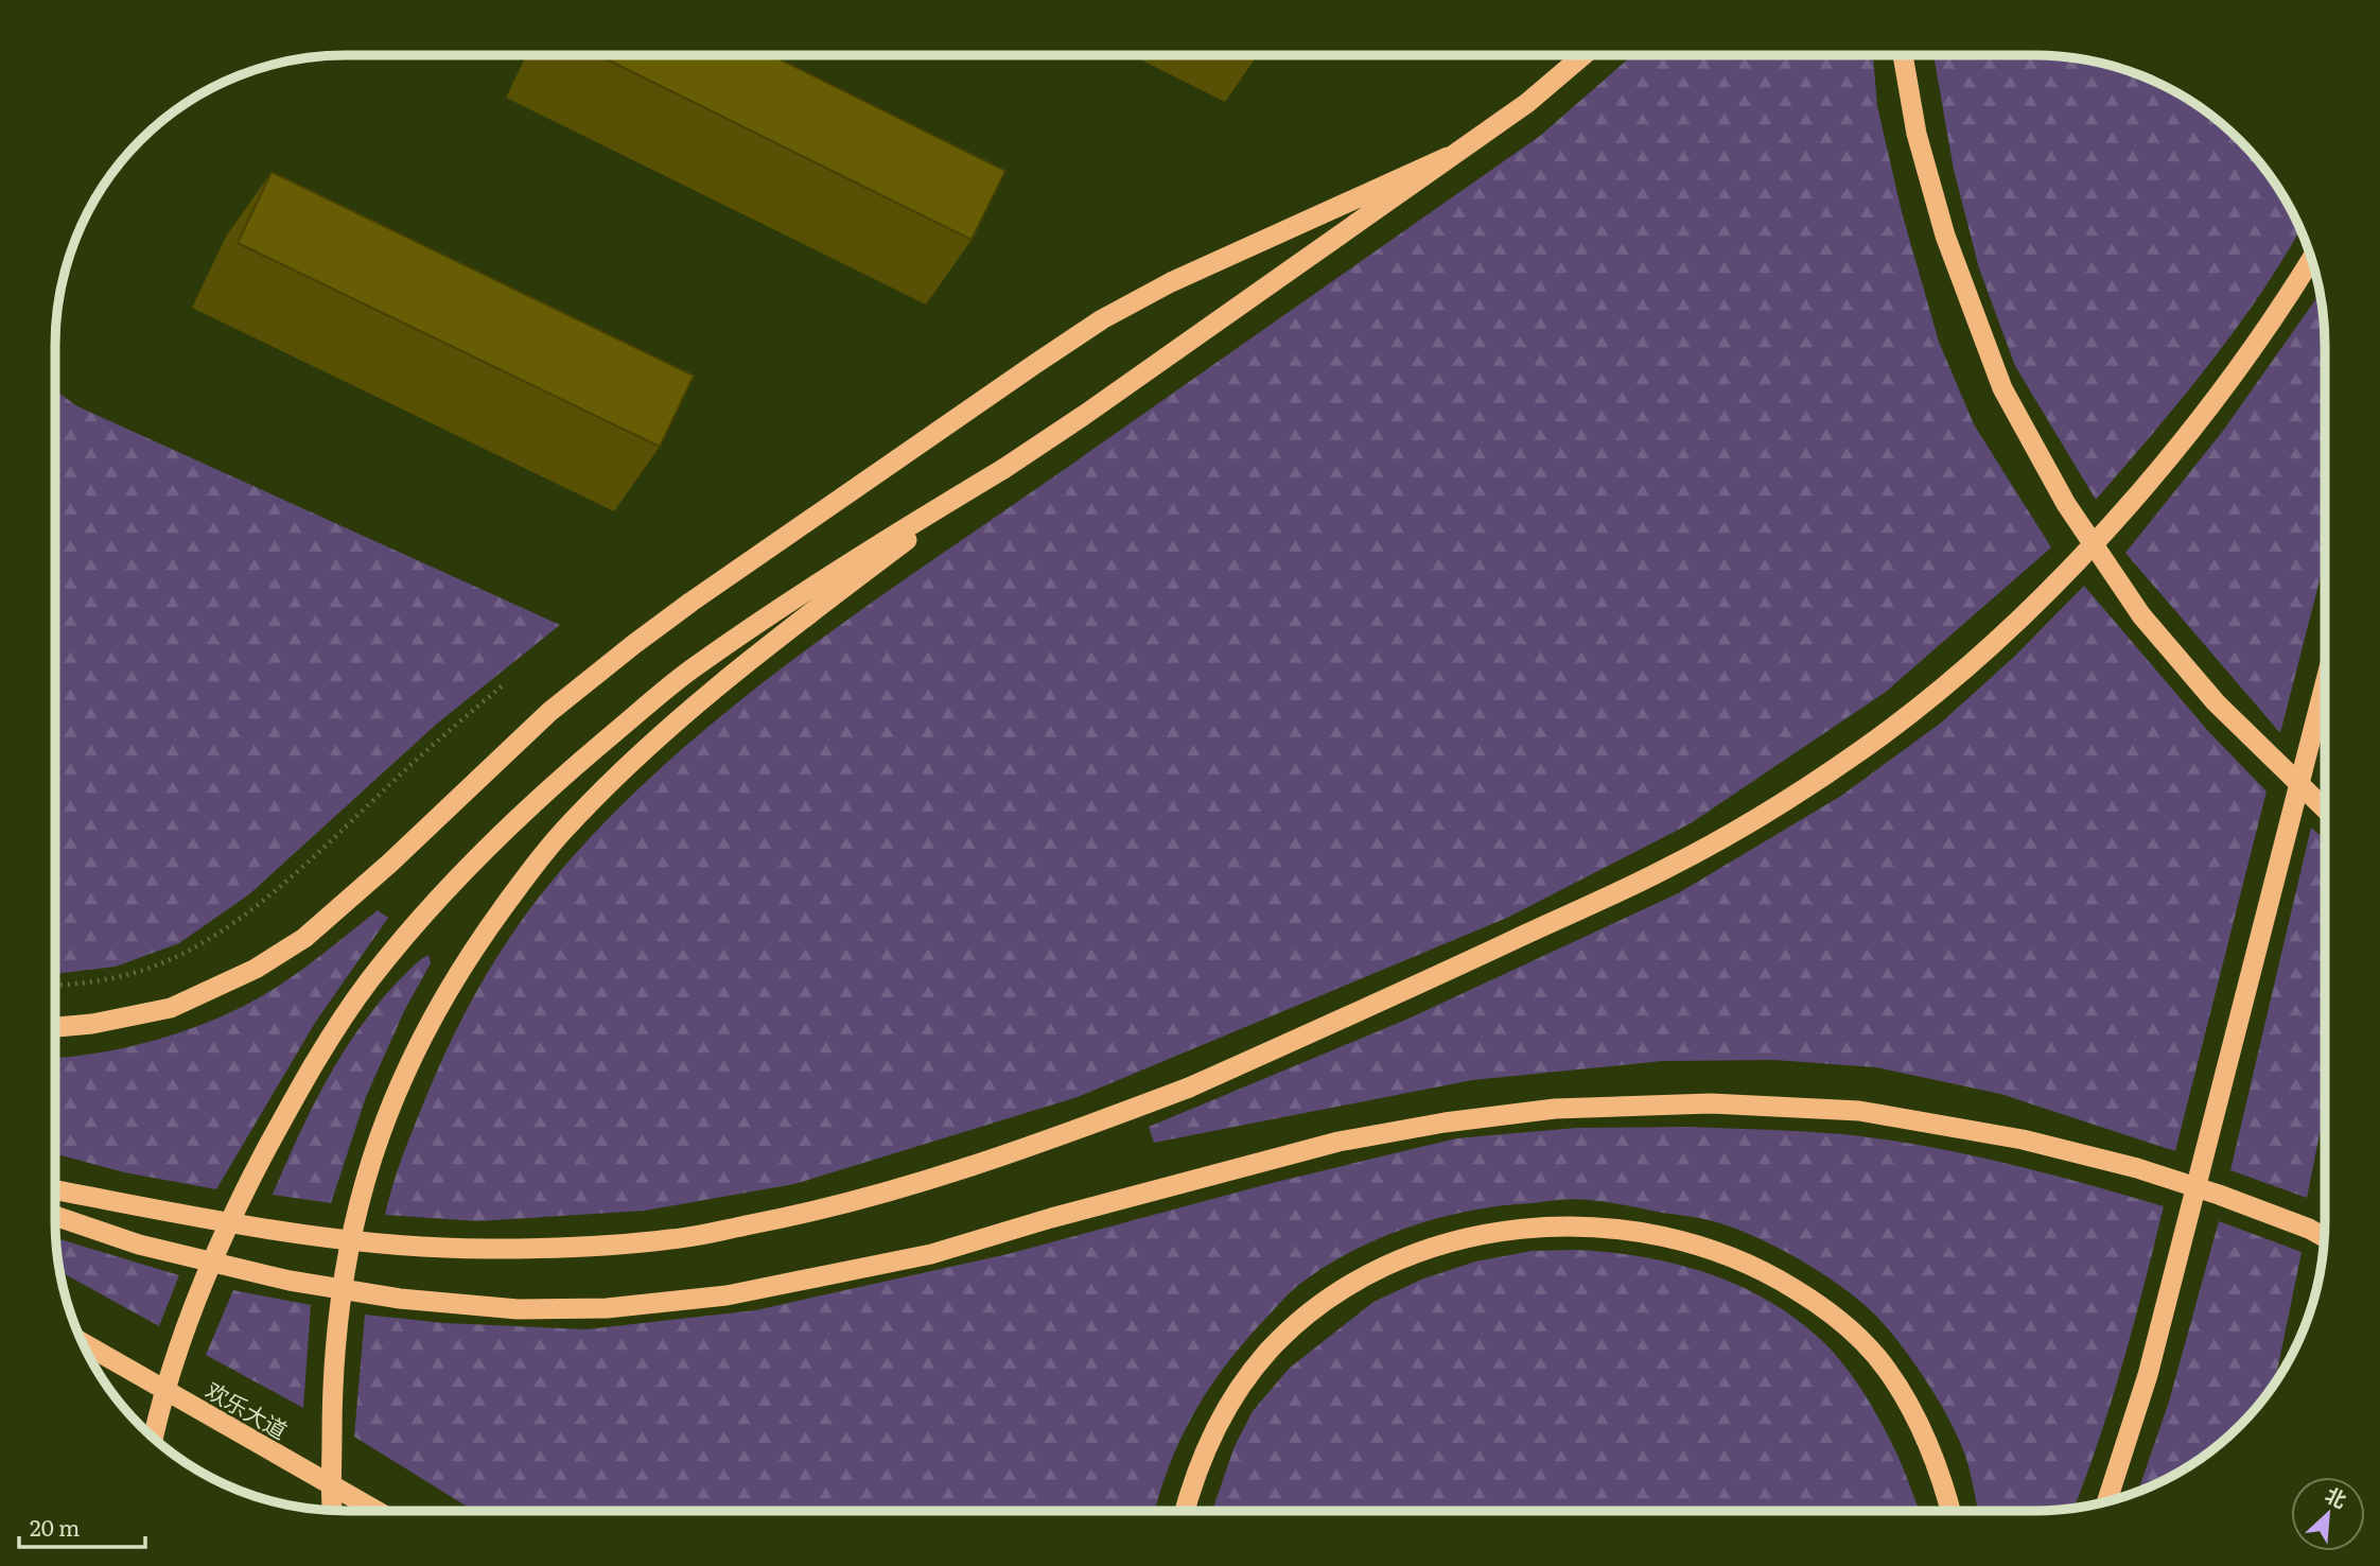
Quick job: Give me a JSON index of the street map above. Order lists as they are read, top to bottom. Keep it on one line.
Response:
{"streets":{"highway":["欢乐大道"]},"scale_bar":"20 m","north":"top right"}
